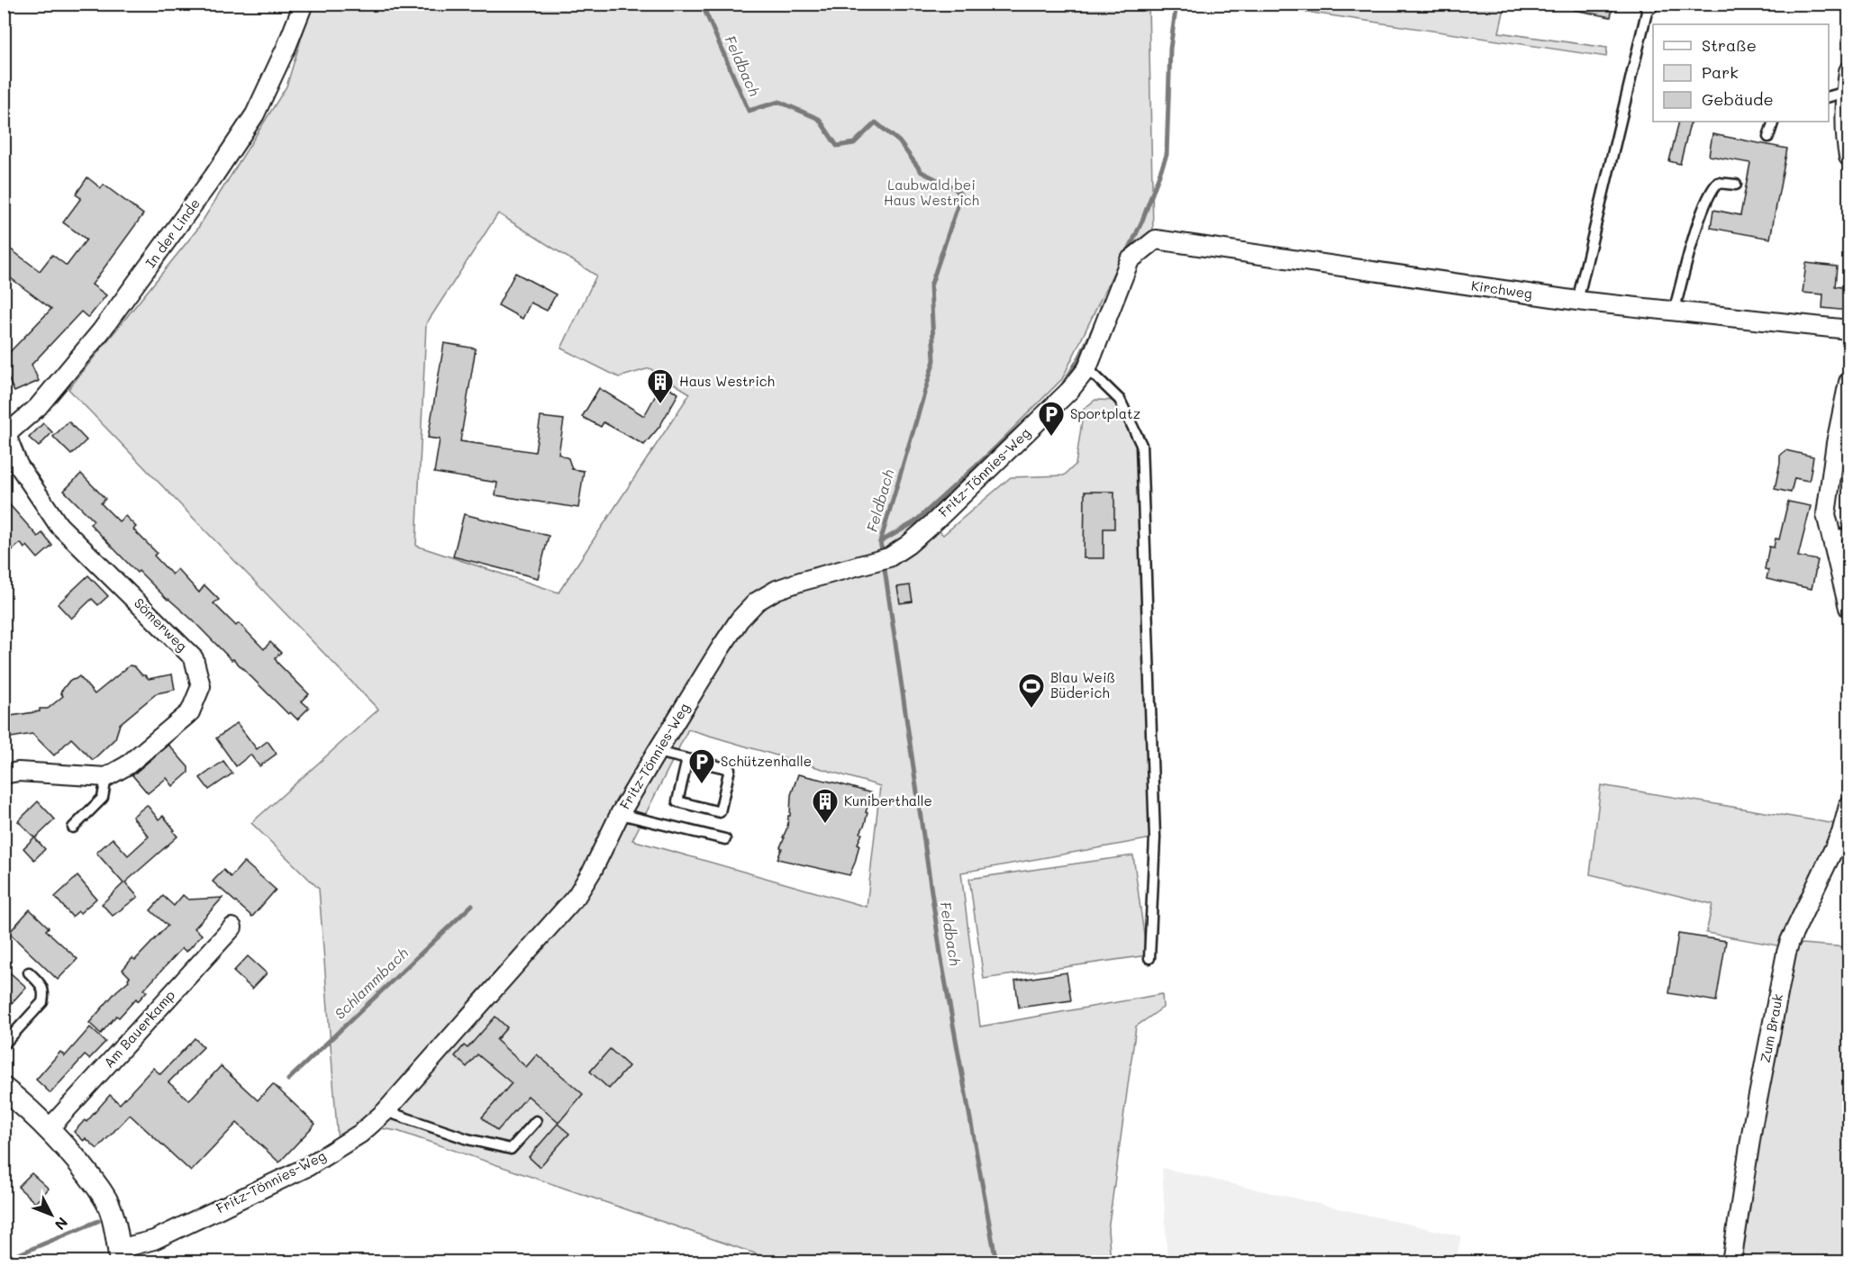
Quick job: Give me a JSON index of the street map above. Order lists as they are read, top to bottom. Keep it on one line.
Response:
{"streets":{"street":["In der Linde","Kirchweg","Fritz-Tönnies-Weg","Sömerweg","Zum Brauk","Am Bauerkamp"]},"crossings":[["In der Linde","Sömerweg"],["Kirchweg","Fritz-Tönnies-Weg"]],"water":["Feldbach","Schlammbach"],"parks":["Laubwald bei Haus Westrich"],"places":{"building":["Haus Westrich","Kuniberthalle"],"parking":["Sportplatz","Schützenhalle"],"sports":["Blau Weiß Büderich"]},"legend":["Straße","Park","Gebäude"],"north":"bottom right"}
